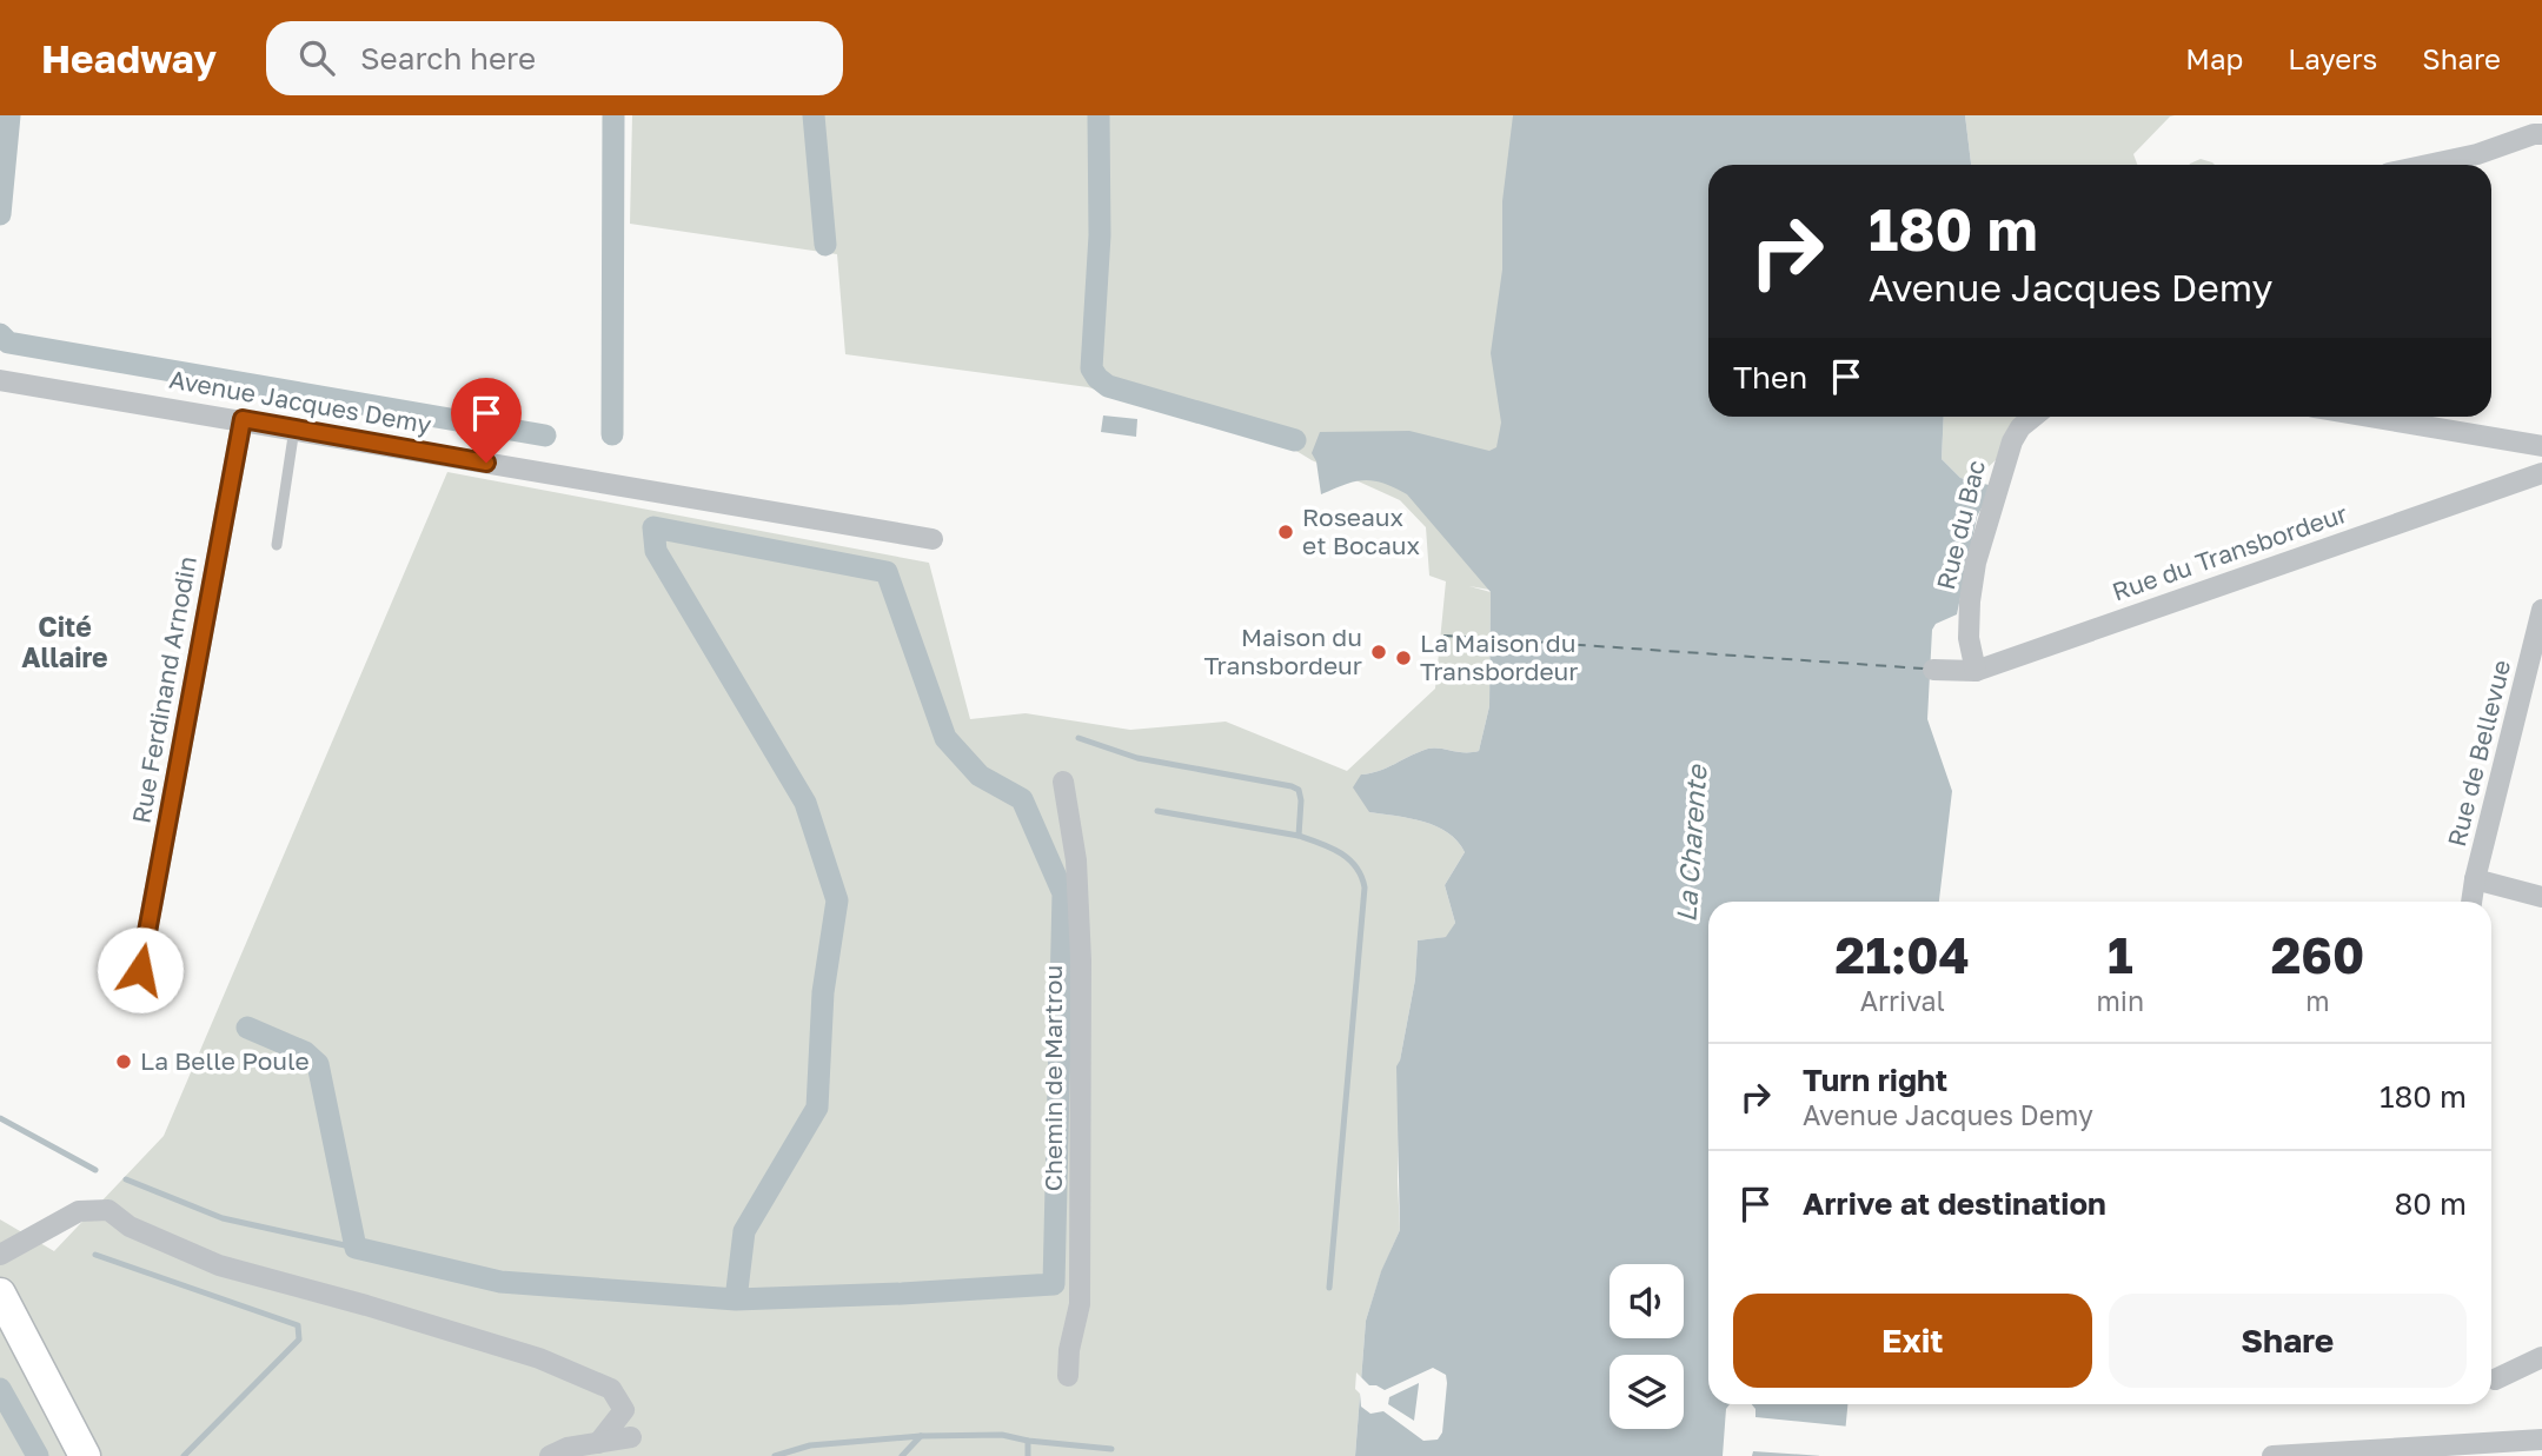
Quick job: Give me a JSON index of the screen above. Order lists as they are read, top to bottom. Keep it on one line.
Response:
{"streets":{"street":["Avenue Jacques Demy","Rue du Bac","Rue du Transbordeur","Rue Ferdinand Arnodin","Rue de Bellevue","Chemin de Martrou"]},"crossings":[["Avenue Jacques Demy","Rue Ferdinand Arnodin"],["Rue du Bac","Rue du Transbordeur"]],"districts":["Cité Allaire"],"water":["La Charente"],"places":["Roseaux et Bocaux","Maison du Transbordeur","La Maison du Transbordeur","La Belle Poule"],"page":{"header":"Headway","search":"Search here","nav":["Map","Layers","Share"],"turn":["180 m","Avenue Jacques Demy"],"then":"Then","eta":["21:04","Arrival","1","min","260","m"],"list":[{"name":"Turn right","note":"Avenue Jacques Demy","value":"180 m"},{"name":"Arrive at destination","value":"80 m"}],"buttons":["Exit","Share"]}}
